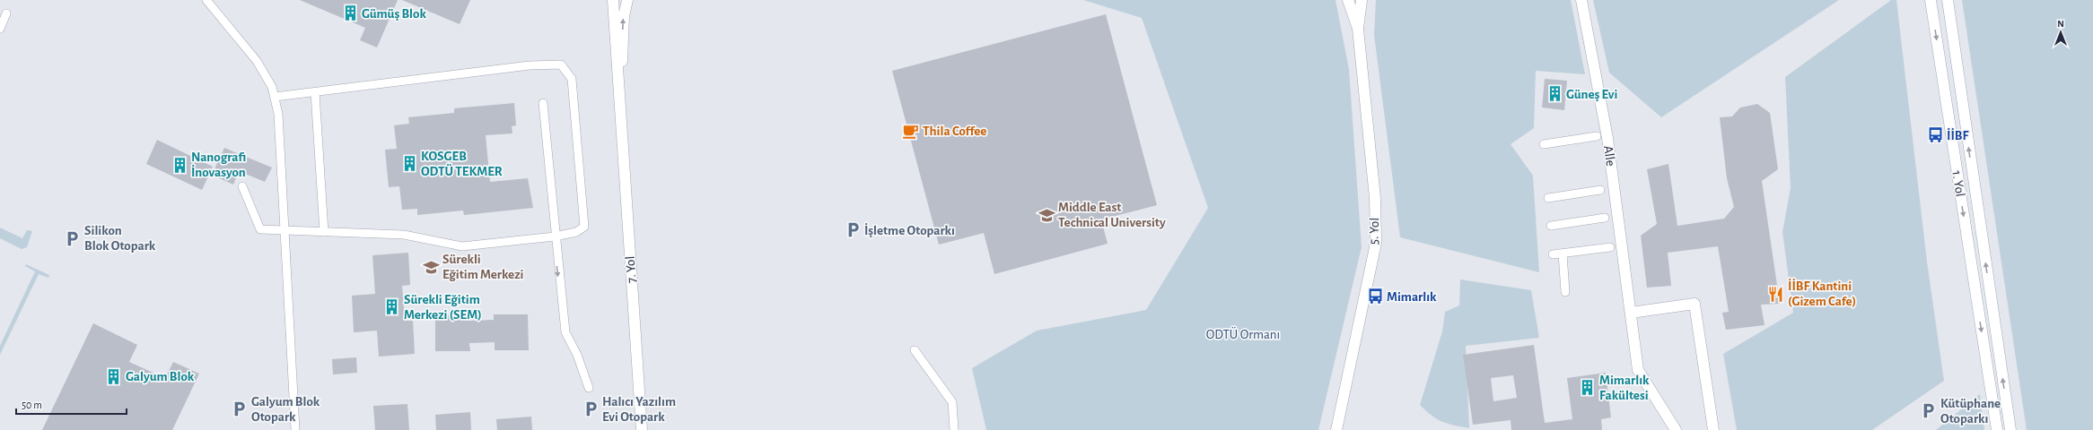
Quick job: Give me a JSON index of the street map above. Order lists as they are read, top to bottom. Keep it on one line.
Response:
{"streets":{"street":["Alle","1. Yol","5. Yol","7. Yol"]},"parks":["ODTÜ Ormanı"],"places":{"building":["Gümüş Blok","Güneş Evi","KOSGEB ODTÜ TEKMER","Nanografi İnovasyon","Sürekli Eğitim Merkezi (SEM)","Galyum Blok","Mimarlık Fakültesi"],"cafe":["Thila Coffee"],"bus stop":["İİBF","Mimarlık"],"school or university":["Middle East Technical University","Sürekli Eğitim Merkezi"],"parking":["İşletme Otoparkı","Silikon Blok Otopark","Galyum Blok Otopark","Halıcı Yazılım Evi Otopark","Kütüphane Otoparkı"],"restaurant":["İİBF Kantini (Gizem Cafe)"]},"scale_bar":"50 m","north":"top"}
